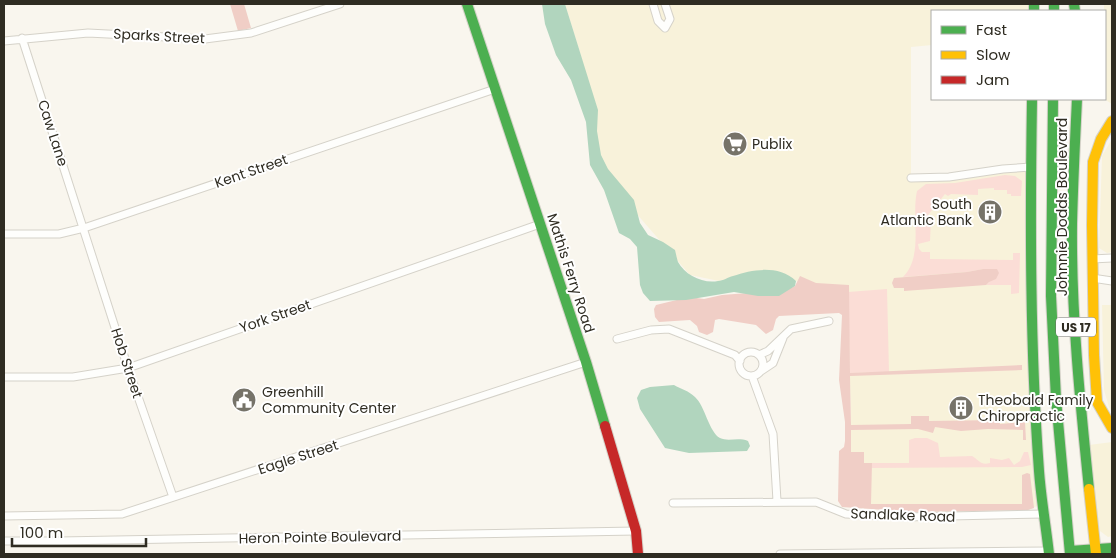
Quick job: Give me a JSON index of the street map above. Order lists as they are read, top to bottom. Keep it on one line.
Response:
{"streets":{"main road":["Johnnie Dodds Boulevard","Mathis Ferry Road","US 17"],"street":["Sparks Street","Caw Lane","Kent Street","York Street","Hob Street","Eagle Street","Sandlake Road","Heron Pointe Boulevard"]},"crossings":[["Sparks Street","Caw Lane"],["Caw Lane","Kent Street"],["Caw Lane","Hob Street"],["Kent Street","Mathis Ferry Road"],["Kent Street","Hob Street"],["Mathis Ferry Road","York Street"],["Mathis Ferry Road","Eagle Street"],["Mathis Ferry Road","Heron Pointe Boulevard"],["York Street","Hob Street"],["Hob Street","Eagle Street"]],"places":{"supermarket":["Publix"],"building":["South Atlantic Bank","Theobald Family Chiropractic"],"public building":["Greenhill Community Center"]},"legend":["Fast","Slow","Jam"],"scale_bar":"100 m"}
